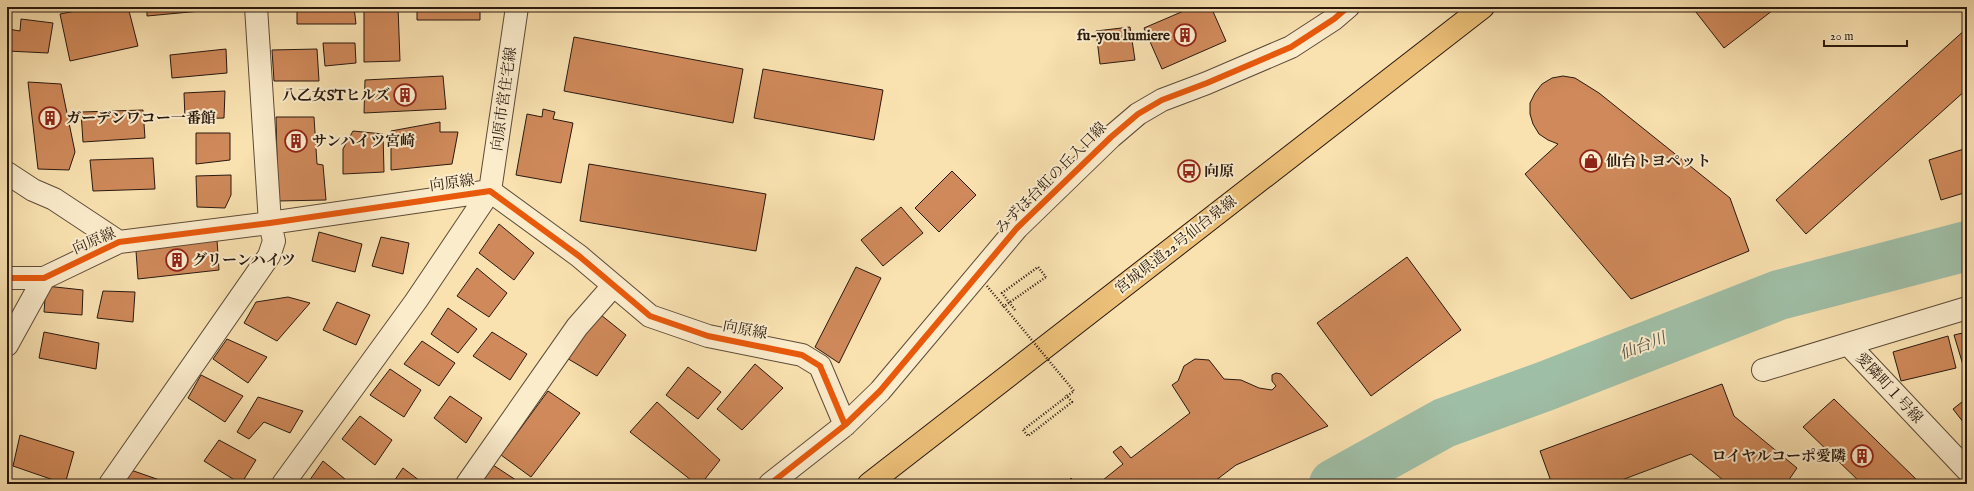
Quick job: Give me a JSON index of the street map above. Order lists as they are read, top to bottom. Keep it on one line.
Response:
{"streets":{"main road":["宮城県道22号仙台泉線"],"street":["向原市営住宅線","みずほ台虹の丘入口線","向原線","愛隣町１号線"]},"crossings":[["向原市営住宅線","向原線"],["みずほ台虹の丘入口線","向原線"]],"water":["仙台川"],"places":{"building":["fu-you lumiere","八乙女STヒルズ","ガーデンワコー一番館","サンハイツ宮崎","グリーンハイツ","ロイヤルコーポ愛隣"],"shop":["仙台トヨペット"],"bus stop":["向原"]},"scale_bar":"20 m"}
